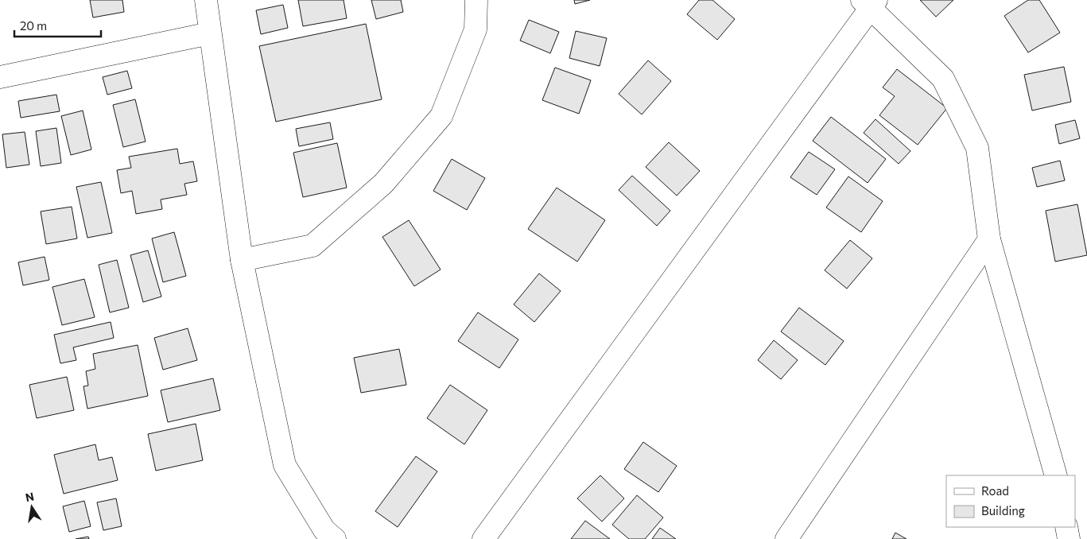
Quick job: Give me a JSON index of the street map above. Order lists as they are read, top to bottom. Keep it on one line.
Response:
{"legend":["Road","Building"],"scale_bar":"20 m","north":"top"}
